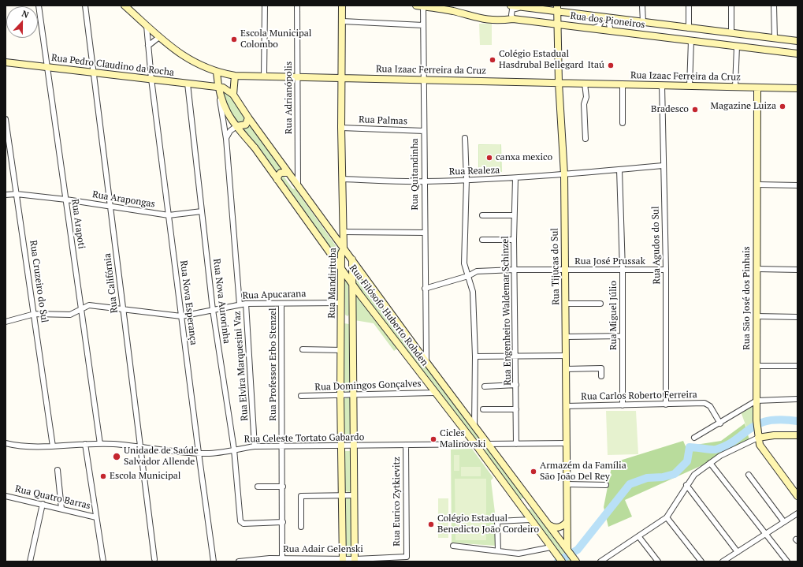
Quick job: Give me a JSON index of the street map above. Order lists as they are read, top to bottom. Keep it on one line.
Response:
{"streets":{"main road":["Rua dos Pioneiros","Rua Pedro Claudino da Rocha","Rua Izaac Ferreira da Cruz","Rua Tijucas do Sul","Rua Mandirituba","Rua São José dos Pinhais","Rua Filósofo Huberto Rohden"],"street":["Rua Adrianópolis","Rua Palmas","Rua Realeza","Rua Quitandinha","Rua Arapongas","Rua Arapoti","Rua Agudos do Sul","Rua José Prussak","Rua Cruzeiro do Sul","Rua Califórnia","Rua Apucarana","Rua Nova Aurorinha","Rua Nova Esperança","Rua Engenheiro Waldemar Schinzel","Rua Miguel Júlio","Rua Professor Erbo Stenzel","Rua Elvira Marquesini Vaz","Rua Domingos Gonçalves","Rua Carlos Roberto Ferreira","Rua Celeste Tortato Gabardo","Rua Quatro Barras","Rua Eurico Zytkievitz","Rua Adair Gelenski"]},"crossings":[["Rua dos Pioneiros","Rua Quitandinha"],["Rua dos Pioneiros","Rua Tijucas do Sul"],["Rua Pedro Claudino da Rocha","Rua Arapoti"],["Rua Pedro Claudino da Rocha","Rua Califórnia"],["Rua Pedro Claudino da Rocha","Rua Nova Aurorinha"],["Rua Pedro Claudino da Rocha","Rua Nova Esperança"],["Rua Pedro Claudino da Rocha","Rua Filósofo Huberto Rohden"],["Rua Pedro Claudino da Rocha","Rua Elvira Marquesini Vaz"],["Rua Izaac Ferreira da Cruz","Rua Adrianópolis"],["Rua Izaac Ferreira da Cruz","Rua Quitandinha"],["Rua Izaac Ferreira da Cruz","Rua Agudos do Sul"],["Rua Izaac Ferreira da Cruz","Rua Tijucas do Sul"],["Rua Izaac Ferreira da Cruz","Rua Mandirituba"],["Rua Izaac Ferreira da Cruz","Rua São José dos Pinhais"],["Rua Izaac Ferreira da Cruz","Rua Nova Esperança"],["Rua Izaac Ferreira da Cruz","Rua Filósofo Huberto Rohden"],["Rua Adrianópolis","Rua Filósofo Huberto Rohden"],["Rua Palmas","Rua Quitandinha"],["Rua Palmas","Rua Mandirituba"],["Rua Realeza","Rua Quitandinha"],["Rua Realeza","Rua Agudos do Sul"],["Rua Realeza","Rua Tijucas do Sul"],["Rua Realeza","Rua Mandirituba"],["Rua Realeza","Rua Engenheiro Waldemar Schinzel"],["Rua Realeza","Rua Miguel Júlio"],["Rua Quitandinha","Rua José Prussak"],["Rua Quitandinha","Rua Filósofo Huberto Rohden"],["Rua Arapongas","Rua Arapoti"],["Rua Arapongas","Rua Cruzeiro do Sul"],["Rua Arapongas","Rua Califórnia"],["Rua Arapongas","Rua Nova Aurorinha"],["Rua Arapongas","Rua Nova Esperança"],["Rua Arapoti","Rua Apucarana"],["Rua Arapoti","Rua Celeste Tortato Gabardo"],["Rua Agudos do Sul","Rua José Prussak"],["Rua Agudos do Sul","Rua Carlos Roberto Ferreira"],["Rua José Prussak","Rua Tijucas do Sul"],["Rua José Prussak","Rua Engenheiro Waldemar Schinzel"],["Rua José Prussak","Rua Miguel Júlio"],["Rua Tijucas do Sul","Rua Filósofo Huberto Rohden"],["Rua Tijucas do Sul","Rua Carlos Roberto Ferreira"],["Rua Tijucas do Sul","Rua Celeste Tortato Gabardo"],["Rua Cruzeiro do Sul","Rua Apucarana"],["Rua Cruzeiro do Sul","Rua Celeste Tortato Gabardo"],["Rua Califórnia","Rua Apucarana"],["Rua Califórnia","Rua Celeste Tortato Gabardo"],["Rua Mandirituba","Rua Apucarana"],["Rua Mandirituba","Rua Filósofo Huberto Rohden"],["Rua Mandirituba","Rua Domingos Gonçalves"],["Rua Mandirituba","Rua Celeste Tortato Gabardo"],["Rua Mandirituba","Rua Adair Gelenski"],["Rua Apucarana","Rua Nova Aurorinha"],["Rua Apucarana","Rua Nova Esperança"],["Rua Apucarana","Rua Professor Erbo Stenzel"],["Rua Apucarana","Rua Elvira Marquesini Vaz"],["Rua Nova Aurorinha","Rua Professor Erbo Stenzel"],["Rua Nova Aurorinha","Rua Celeste Tortato Gabardo"],["Rua Nova Esperança","Rua Celeste Tortato Gabardo"],["Rua Engenheiro Waldemar Schinzel","Rua Celeste Tortato Gabardo"],["Rua Filósofo Huberto Rohden","Rua Elvira Marquesini Vaz"],["Rua Filósofo Huberto Rohden","Rua Domingos Gonçalves"],["Rua Filósofo Huberto Rohden","Rua Celeste Tortato Gabardo"],["Rua Miguel Júlio","Rua Carlos Roberto Ferreira"],["Rua Professor Erbo Stenzel","Rua Celeste Tortato Gabardo"],["Rua Professor Erbo Stenzel","Rua Adair Gelenski"],["Rua Elvira Marquesini Vaz","Rua Celeste Tortato Gabardo"],["Rua Celeste Tortato Gabardo","Rua Eurico Zytkievitz"],["Rua Eurico Zytkievitz","Rua Adair Gelenski"]],"places":["Escola Municipal Colombo","Colégio Estadual Hasdrubal Bellegard","Itaú","Magazine Luiza","Bradesco","canxa mexico","Cicles Malinovski","Unidade de Saúde Salvador Allende","Armazém da Família São João Del Rey","Escola Municipal","Colégio Estadual Benedicto João Cordeiro"],"north":"top"}
